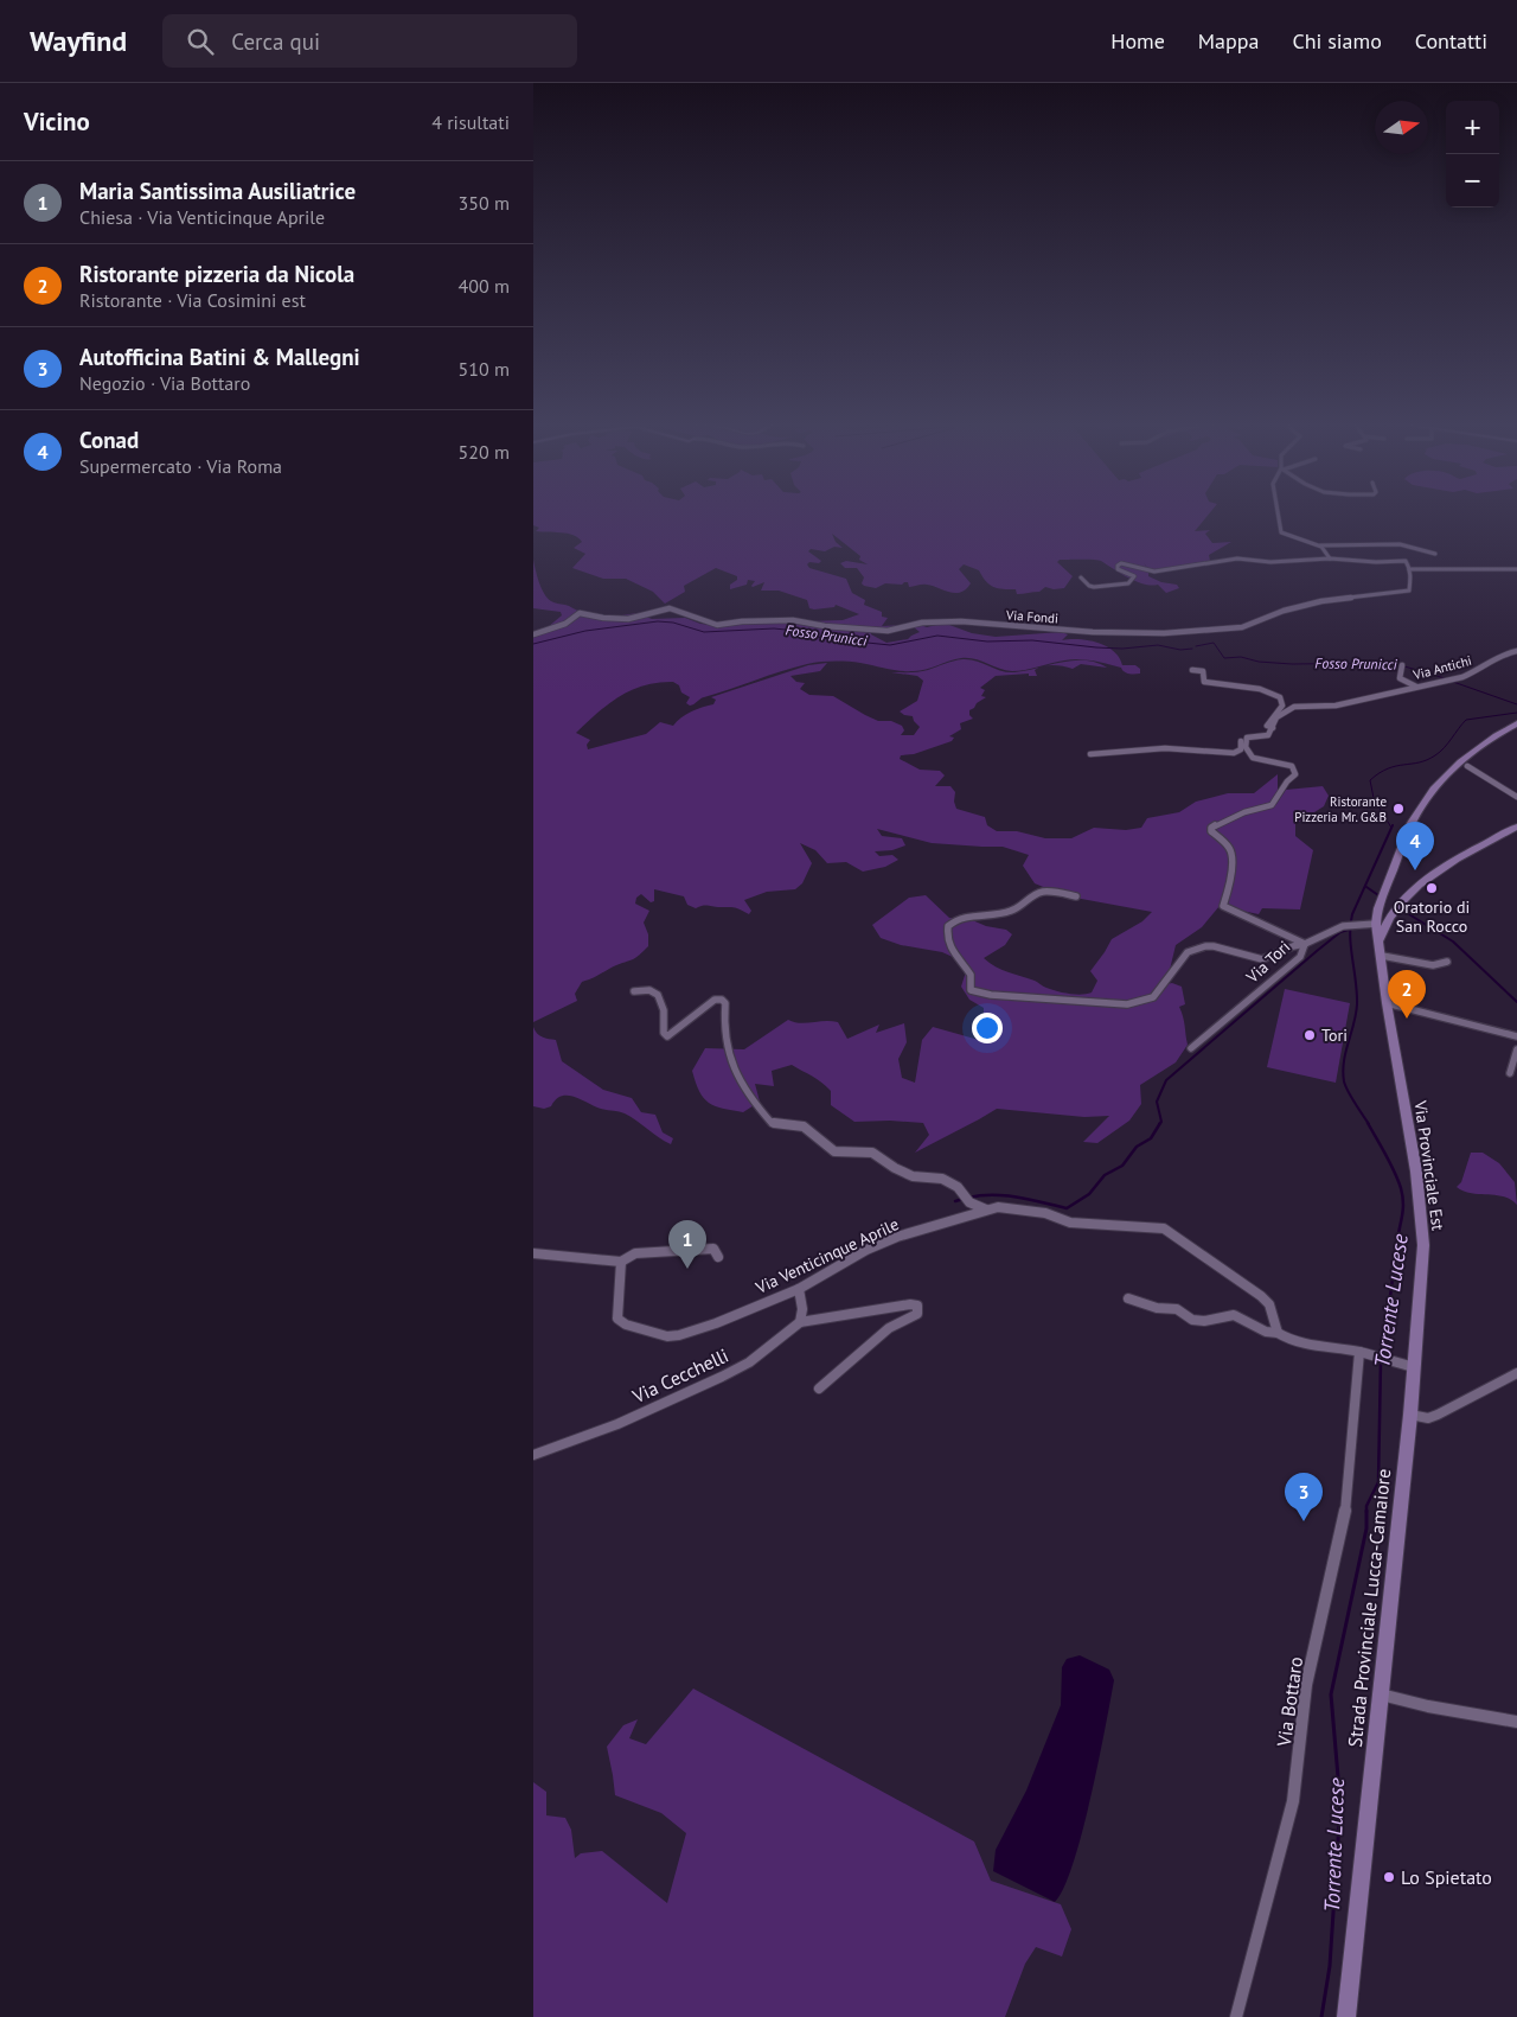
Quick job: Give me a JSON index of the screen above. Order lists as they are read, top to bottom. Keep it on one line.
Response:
{"streets":{"main road":["Via Provinciale Est","Strada Provinciale Lucca-Camaiore"],"street":["Via Fondi","Via Antichi","Via Tori","Via Venticinque Aprile","Via Cecchelli","Via Bottaro"]},"crossings":[["Via Tori","Via Provinciale Est"],["Via Provinciale Est","Strada Provinciale Lucca-Camaiore"]],"water":["Fosso Prunicci","Torrente Lucese"],"places":["Ristorante Pizzeria Mr. G&B","Oratorio di San Rocco","Tori","Lo Spietato"],"north":"right","page":{"header":"Wayfind","search":"Cerca qui","nav":["Home","Mappa","Chi siamo","Contatti"],"heading":["Vicino","4 risultati"],"map_buttons":["+","−"],"list":[{"mark":"1","name":"Maria Santissima Ausiliatrice","note":"Chiesa · Via Venticinque Aprile","value":"350 m"},{"mark":"2","name":"Ristorante pizzeria da Nicola","note":"Ristorante · Via Cosimini est","value":"400 m"},{"mark":"3","name":"Autofficina Batini & Mallegni","note":"Negozio · Via Bottaro","value":"510 m"},{"mark":"4","name":"Conad","note":"Supermercato · Via Roma","value":"520 m"}],"pins":["4","2","1","3"]}}
